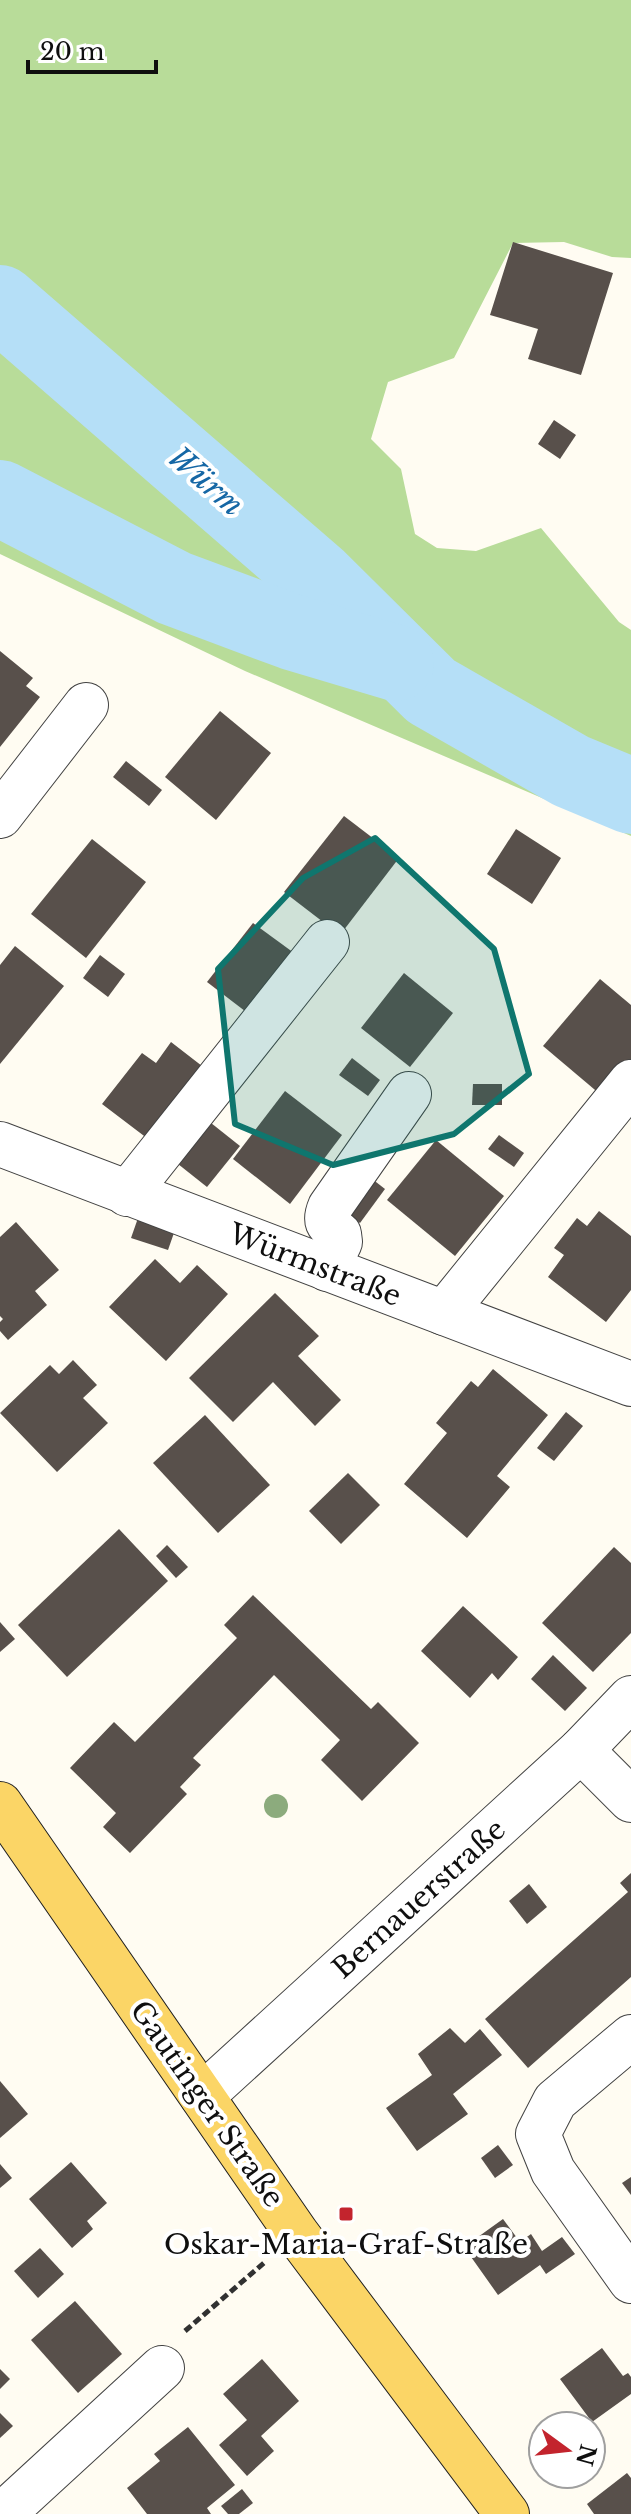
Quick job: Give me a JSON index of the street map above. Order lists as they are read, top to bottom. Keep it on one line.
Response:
{"streets":{"main road":["Gautinger Straße"],"street":["Würmstraße","Bernauerstraße"]},"crossings":[["Bernauerstraße","Gautinger Straße"]],"water":["Würm"],"places":{"transit":["Oskar-Maria-Graf-Straße"]},"scale_bar":"20 m","north":"right"}
